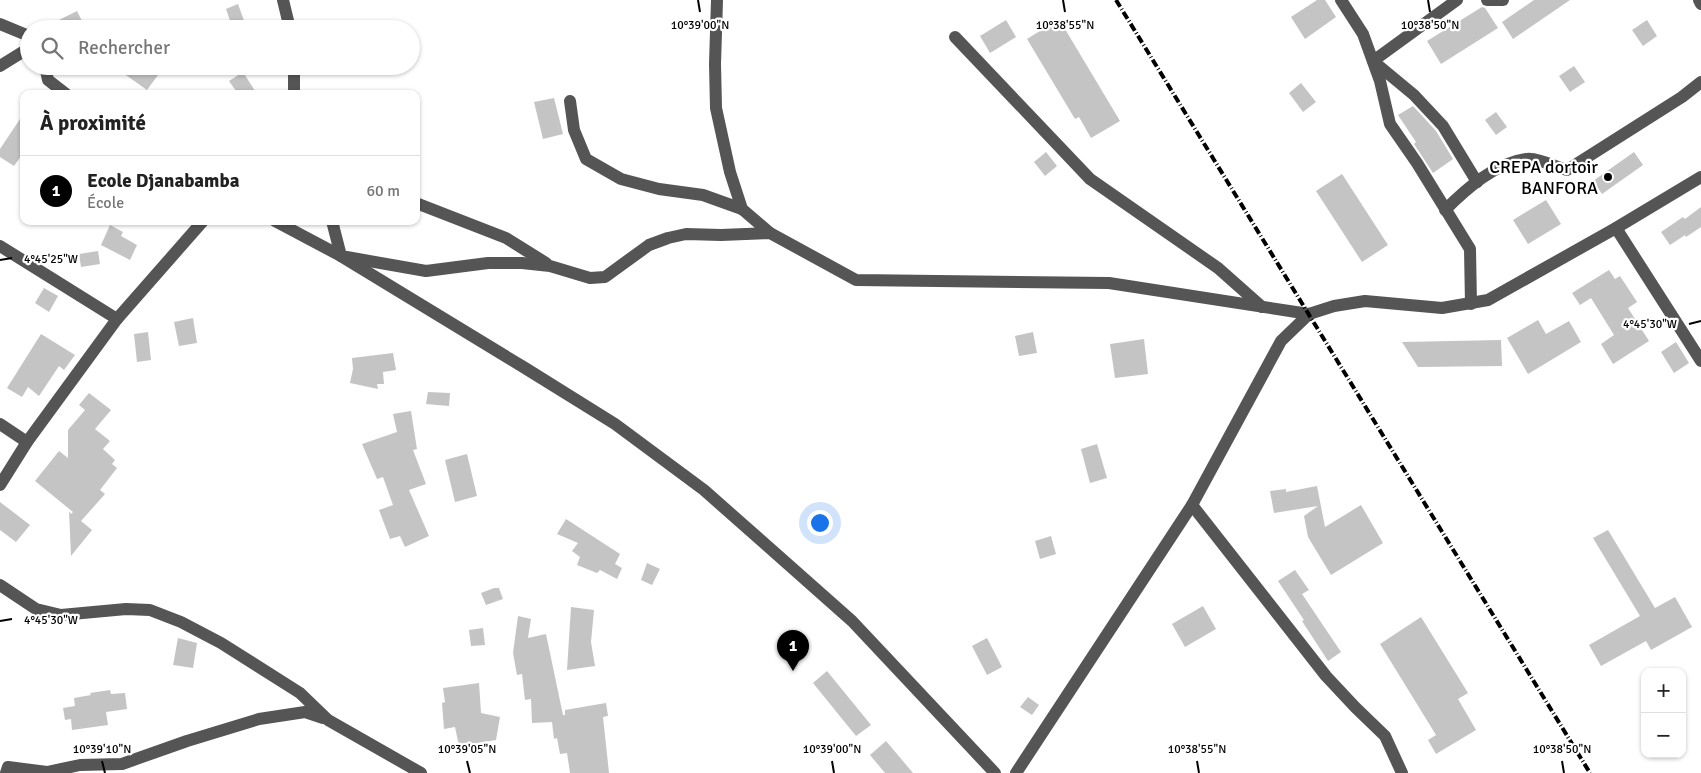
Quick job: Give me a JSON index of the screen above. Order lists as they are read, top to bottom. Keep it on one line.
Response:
{"places":["CREPA dortoir BANFORA"],"page":{"search":"Rechercher","heading":"À proximité","list":[{"mark":"1","name":"Ecole Djanabamba","note":"École","value":"60 m"}],"pins":"1","map_buttons":["+","−"]},"coordinates":["10°39'00\"N","10°38'55\"N","10°38'50\"N","4°45'25\"W","4°45'30\"W","10°39'10\"N","10°39'05\"N"]}
